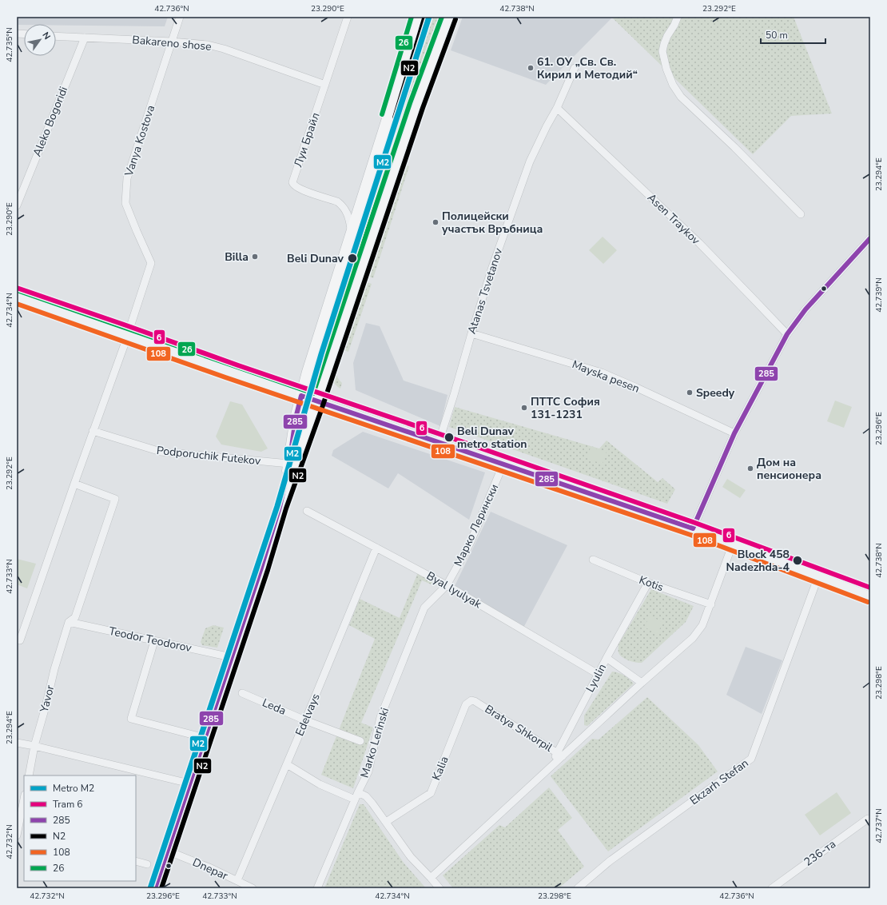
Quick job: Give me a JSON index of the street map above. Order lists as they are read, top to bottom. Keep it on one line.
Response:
{"streets":{"street":["Bakareno shose","Aleko Bogoridi","Луи Брайл","Vanya Kostova","Asen Traykov","Atanas Tsvetanov","Mayska pesen","Podporuchik Futekov","Марко Лерински","Kotis","Byal lyulyak","Teodor Teodorov","Lyulin","Yavor","Leda","Edelvays","Bratya Shkorpil","Marko Lerinski","Kalia","Ekzarh Stefan","236-та","Dnepar"]},"crossings":[["Bakareno shose","Aleko Bogoridi"],["Bakareno shose","Луи Брайл"],["Bakareno shose","Vanya Kostova"],["Vanya Kostova","Podporuchik Futekov"],["Vanya Kostova","Yavor"],["Asen Traykov","Atanas Tsvetanov"],["Atanas Tsvetanov","Mayska pesen"],["Марко Лерински","Byal lyulyak"],["Марко Лерински","Marko Lerinski"],["Kotis","Lyulin"],["Byal lyulyak","Lyulin"],["Byal lyulyak","Edelvays"],["Byal lyulyak","Marko Lerinski"],["Teodor Teodorov","Yavor"],["Lyulin","Bratya Shkorpil"],["Leda","Edelvays"],["Edelvays","Dnepar"],["Bratya Shkorpil","Kalia"]],"places":["61. ОУ „Св. Св. Кирил и Методий“","Полицейски участък Връбница","Billa","Beli Dunav","Speedy","ПТТС София 131-1231","Beli Dunav metro station","Дом на пенсионера","Block 458 Nadezhda-4"],"lines":["metro line M2","transit line 26","transit line N2","transit line 285","tram line 6","transit line 108"],"legend":["Metro M2","Tram 6","285","N2","108","26"],"scale_bar":"50 m","north":"top right","coordinates":["42.736°N","23.290°E","42.738°N","23.292°E","42.735°N","23.294°E","42.739°N","42.734°N","23.296°E","42.733°N","23.298°E","42.737°N","42.732°N"]}
